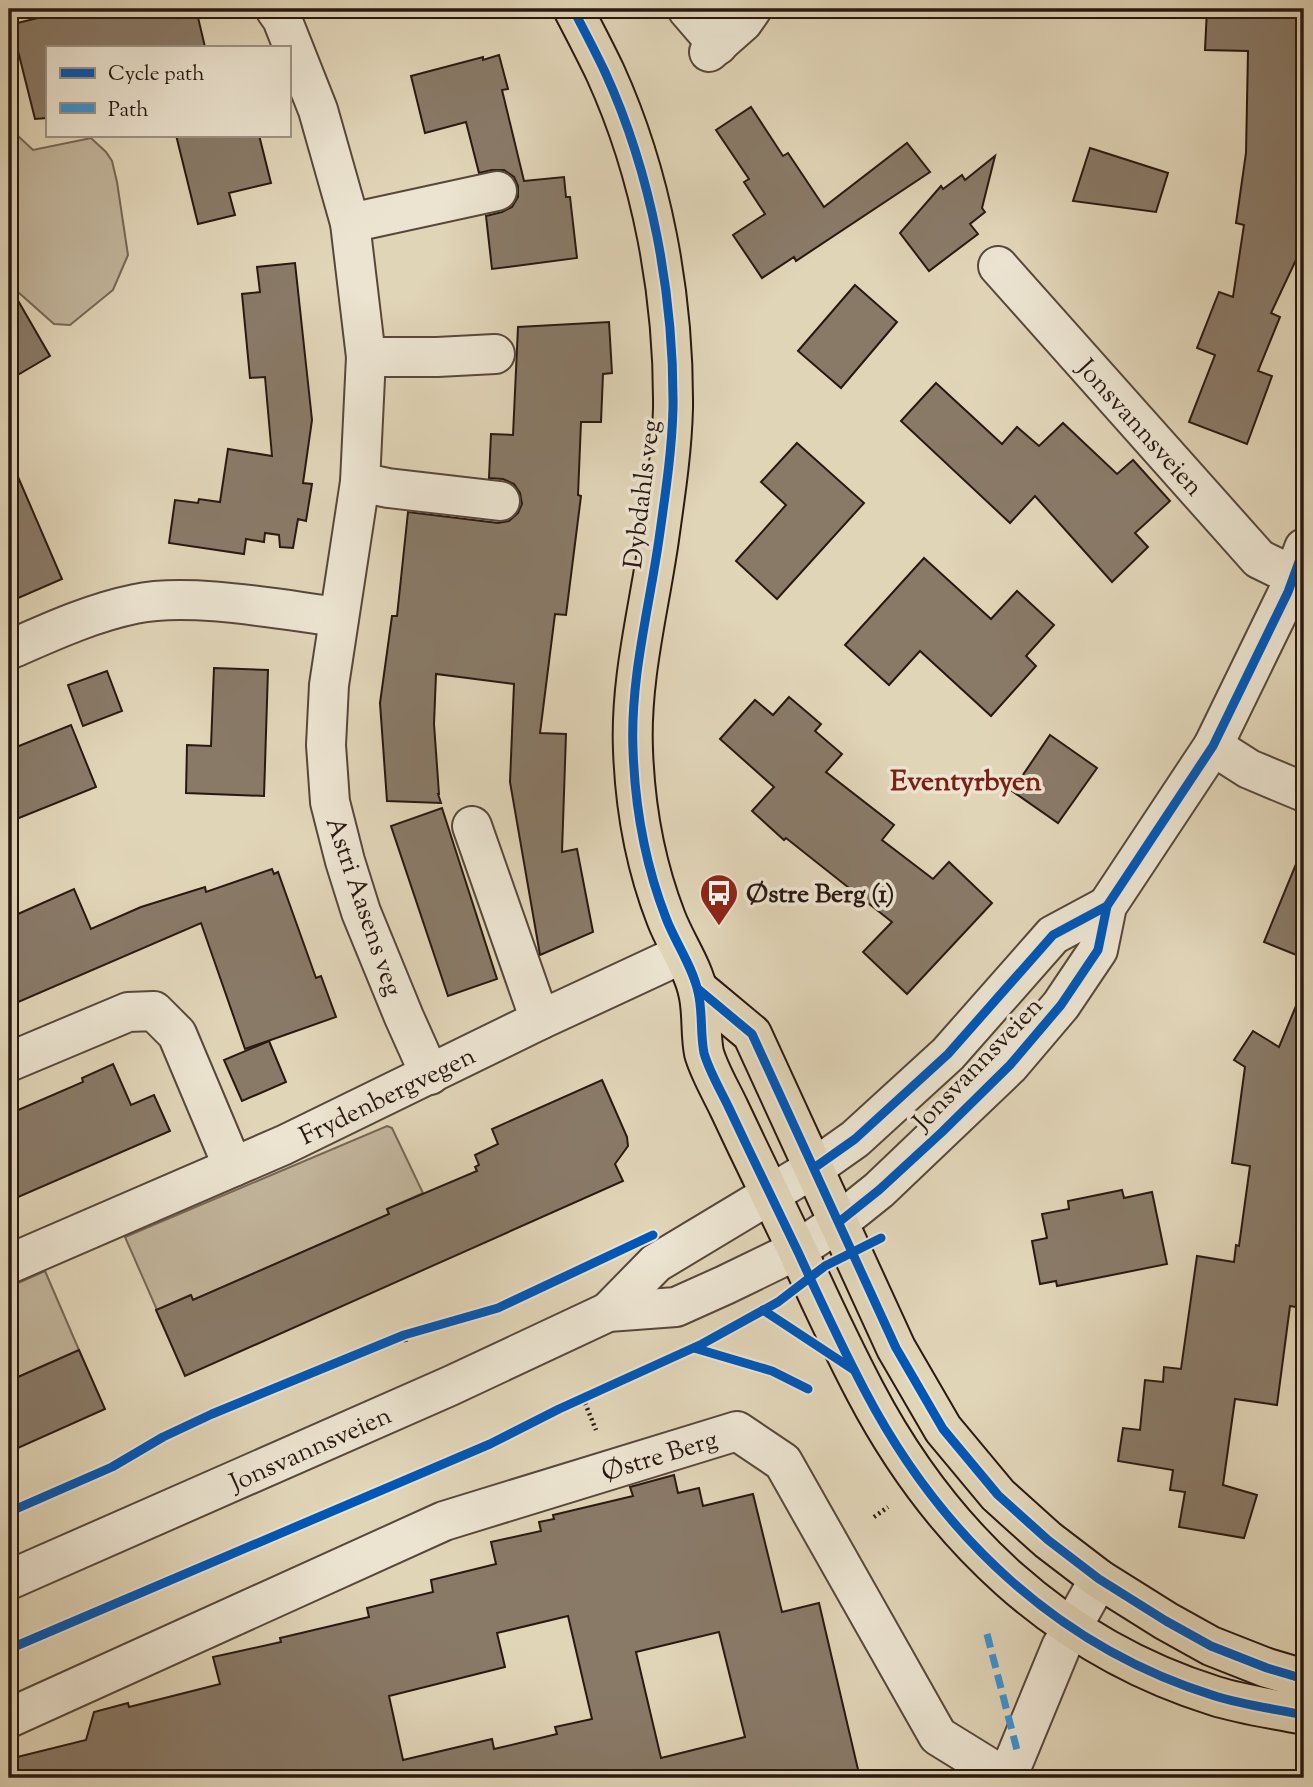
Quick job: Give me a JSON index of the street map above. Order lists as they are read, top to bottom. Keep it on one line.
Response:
{"streets":{"main road":["Dybdahls veg"],"street":["Jonsvannsveien","Astri Aasens veg","Frydenbergvegen","Østre Berg"]},"crossings":[["Jonsvannsveien","Dybdahls veg"],["Dybdahls veg","Frydenbergvegen"],["Dybdahls veg","Østre Berg"],["Astri Aasens veg","Frydenbergvegen"]],"districts":["Eventyrbyen"],"places":{"bus stop":["Østre Berg (1)"]},"legend":["Cycle path","Path"]}
